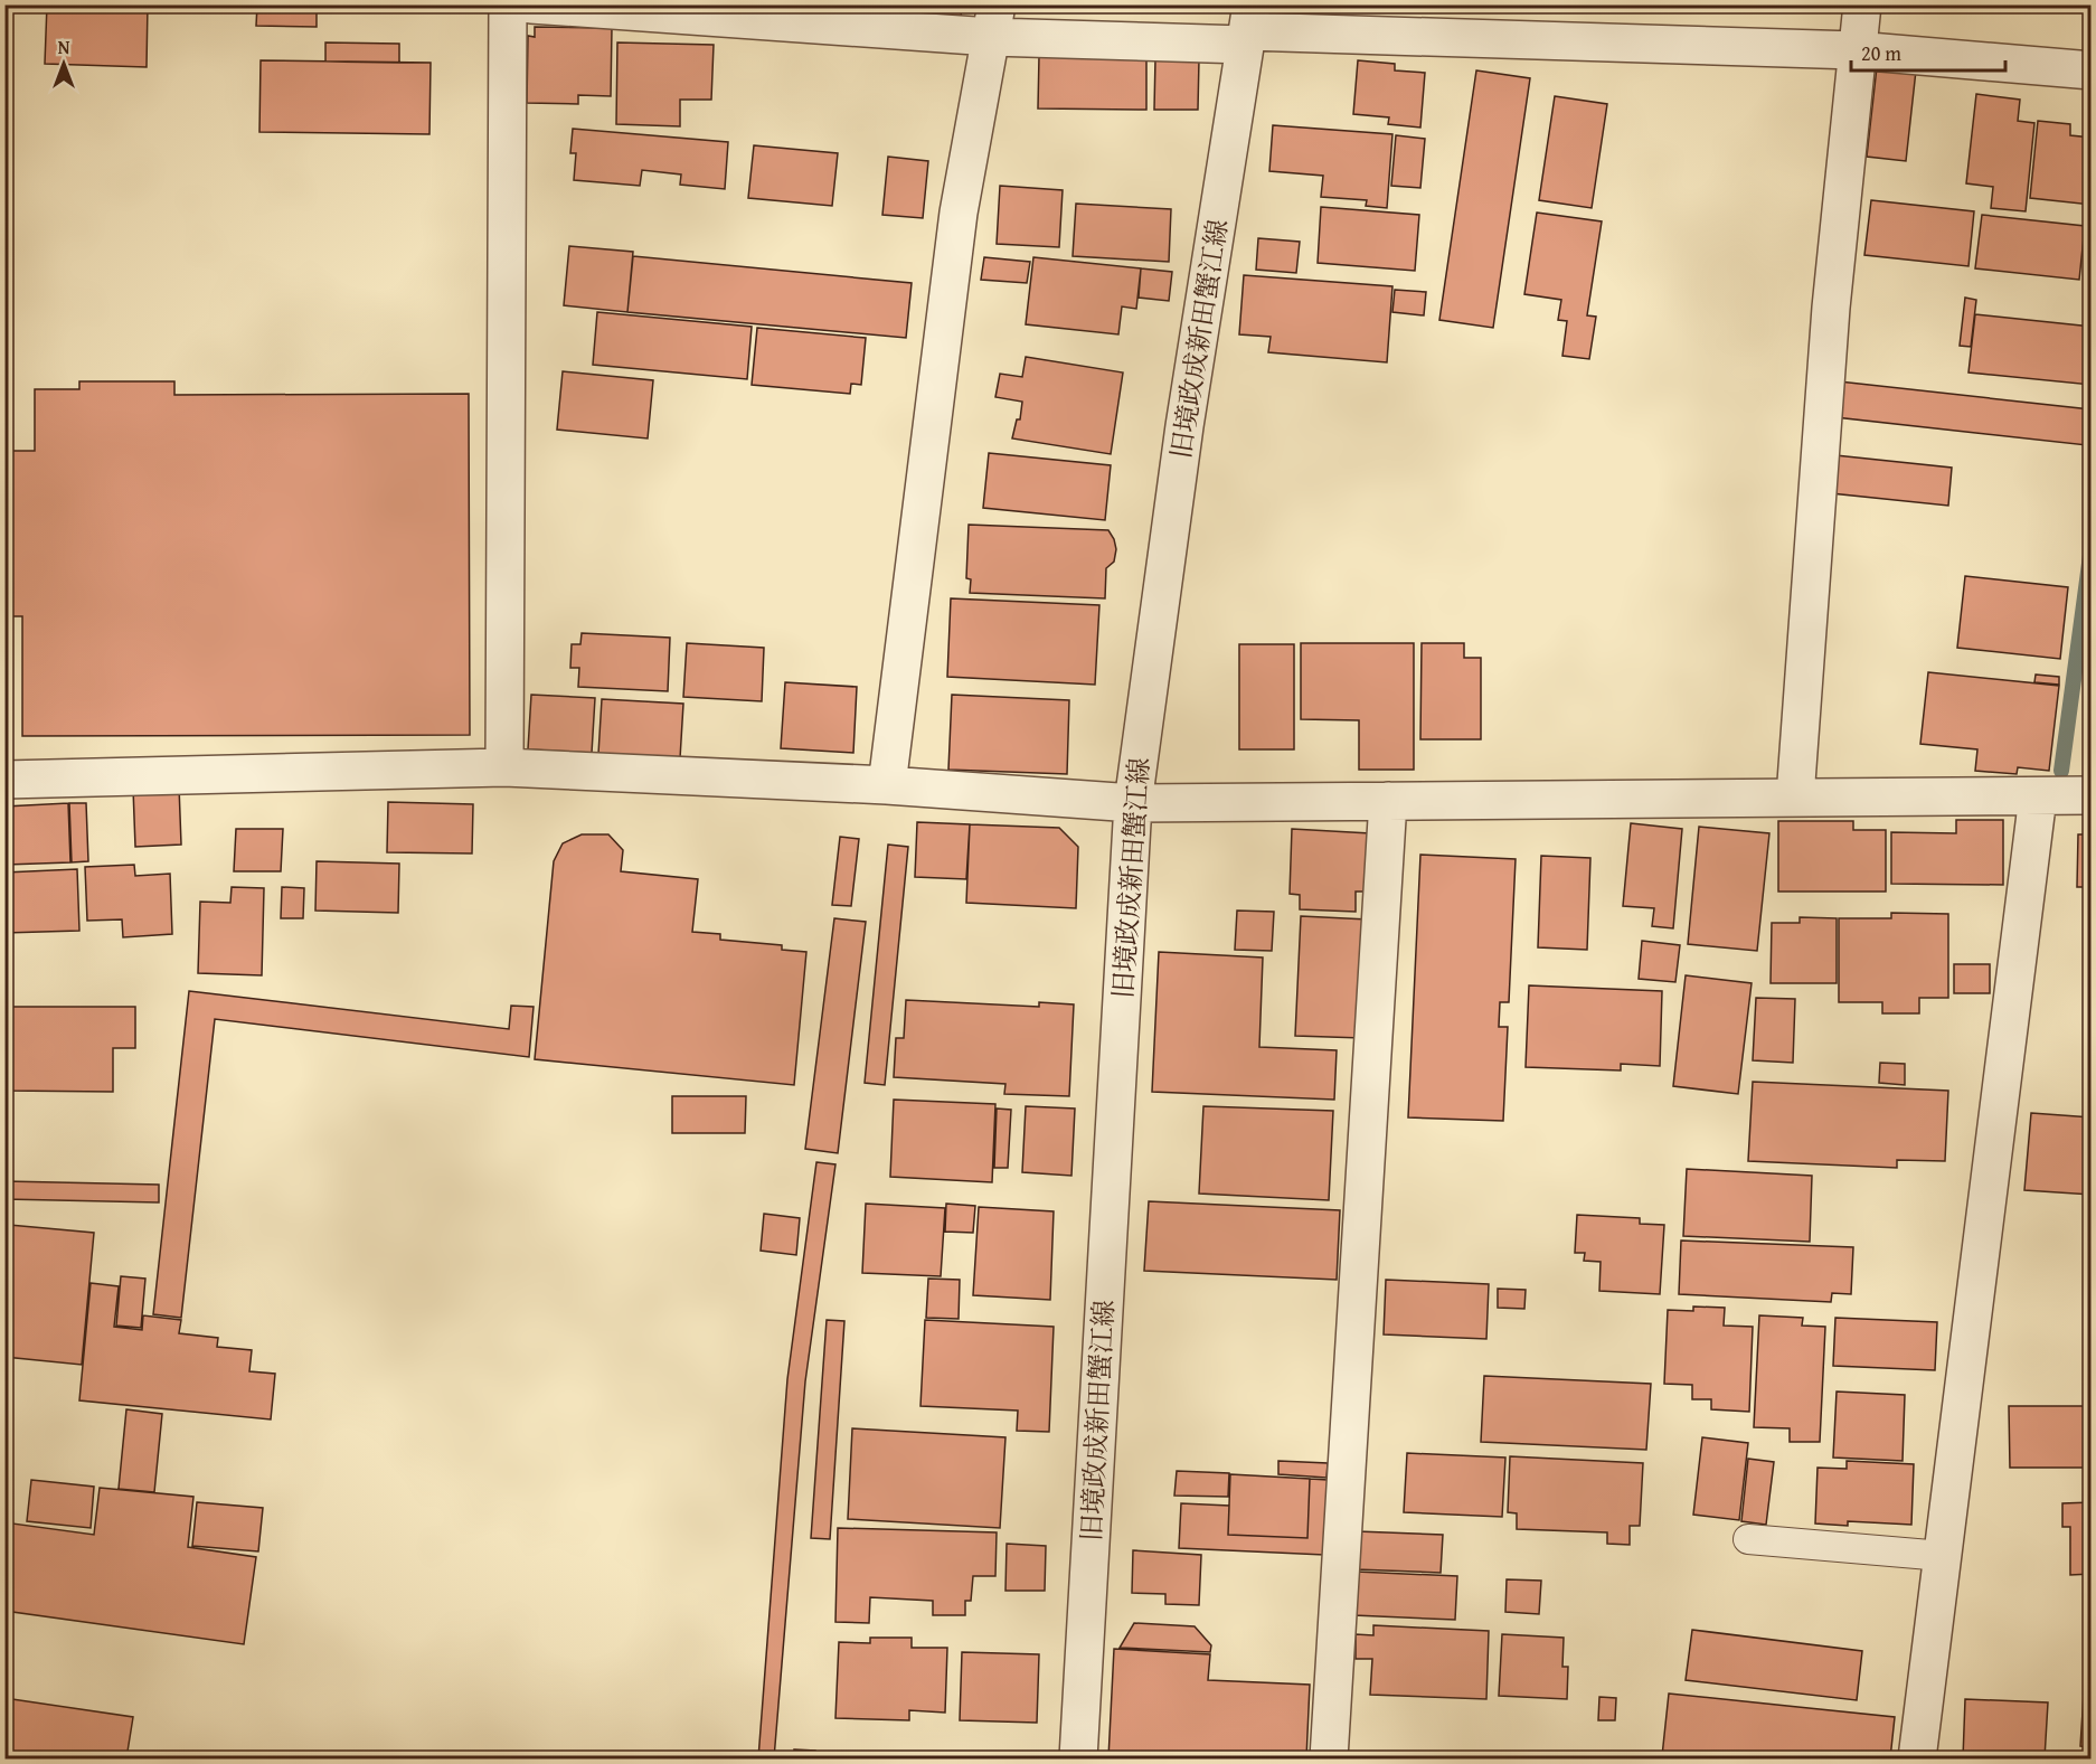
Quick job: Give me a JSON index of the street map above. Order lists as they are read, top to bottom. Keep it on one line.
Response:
{"streets":{"street":["旧境政成新田蟹江線"]},"scale_bar":"20 m","north":"top"}
